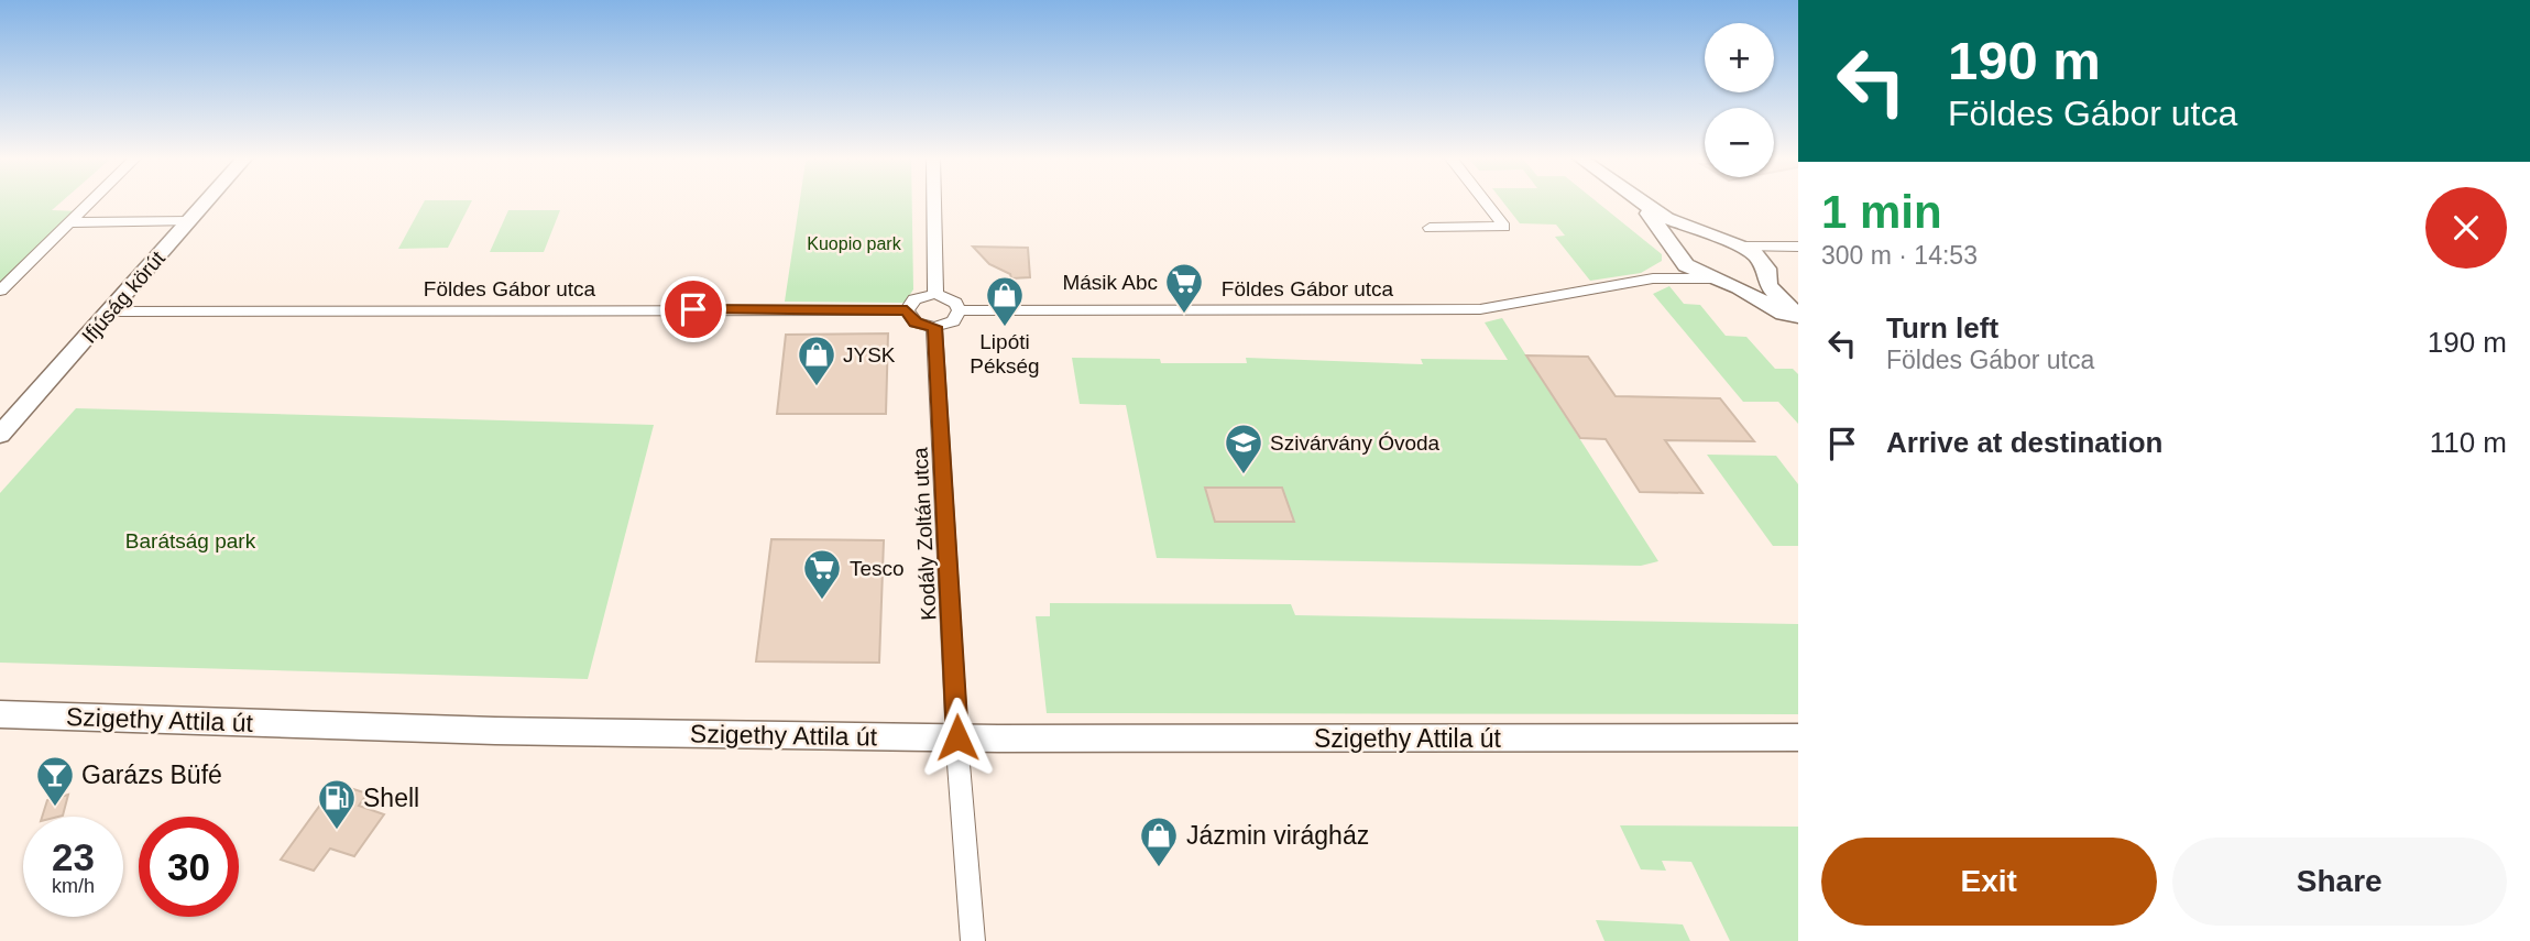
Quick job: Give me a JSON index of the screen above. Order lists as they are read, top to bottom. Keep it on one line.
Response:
{"streets":{"street":["Földes Gábor utca","Ifjúság körút","Kodály Zoltán utca","Szigethy Attila út"]},"crossings":[["Földes Gábor utca","Ifjúság körút"],["Földes Gábor utca","Kodály Zoltán utca"],["Kodály Zoltán utca","Szigethy Attila út"]],"parks":["Kuopio park","Barátság park"],"places":{"supermarket":["Másik Abc","Tesco"],"shop":["Lipóti Pékség","JYSK","Jázmin virágház"],"school or university":["Szivárvány Óvoda"],"bar":["Garázs Büfé"],"fuel station":["Shell"]},"page":{"turn":["190 m","Földes Gábor utca"],"map_buttons":["+","−"],"heading":["1 min","300 m · 14:53"],"list":[{"name":"Turn left","note":"Földes Gábor utca","value":"190 m"},{"name":"Arrive at destination","value":"110 m"}],"speed":"23 km/h","limit":"30","buttons":["Exit","Share"]}}
